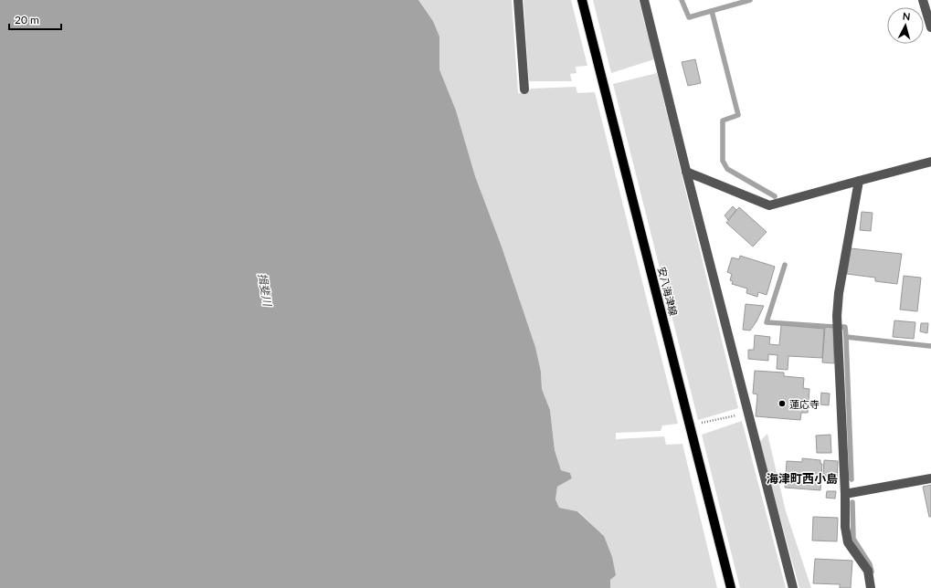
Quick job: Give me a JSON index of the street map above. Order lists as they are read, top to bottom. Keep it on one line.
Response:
{"streets":{"main road":["安八海津線"]},"districts":["海津町西小島"],"water":["揖斐川"],"places":["蓮応寺"],"scale_bar":"20 m","north":"top"}
